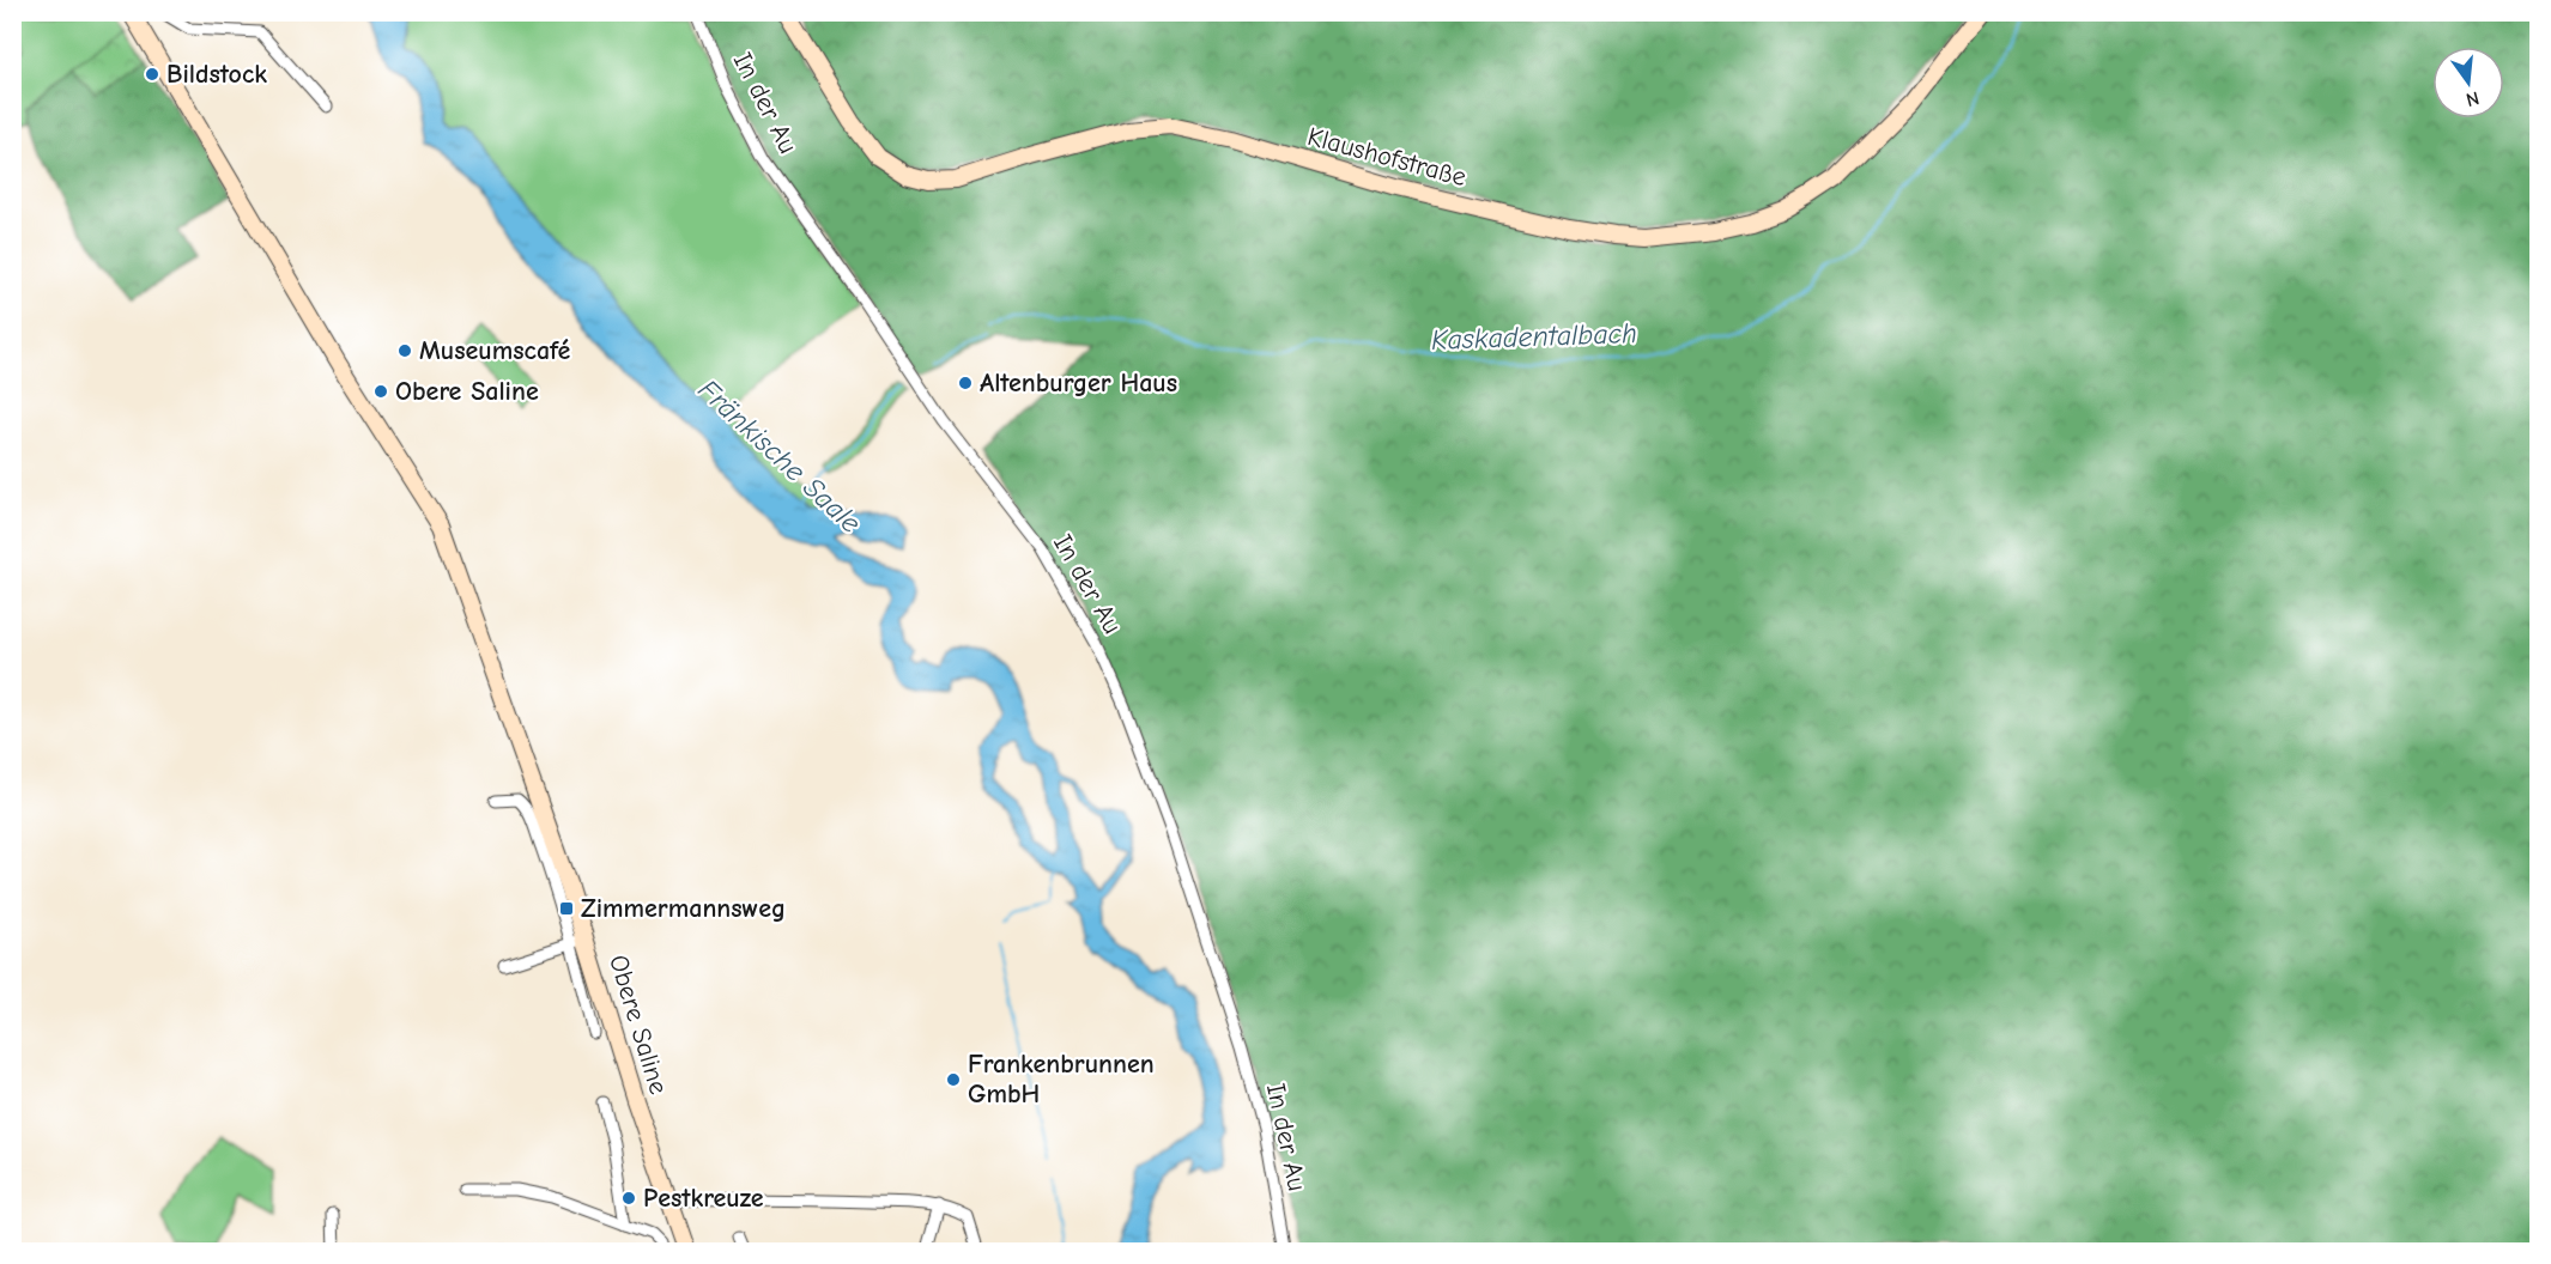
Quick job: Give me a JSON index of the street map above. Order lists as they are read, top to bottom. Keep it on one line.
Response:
{"streets":{"main road":["Klaushofstraße","Obere Saline"],"street":["In der Au"]},"water":["Kaskadentalbach","Fränkische Saale"],"places":{"other":["Bildstock","Museumscafé","Altenburger Haus","Obere Saline","Frankenbrunnen GmbH","Pestkreuze"],"transit":["Zimmermannsweg"]},"north":"bottom"}
